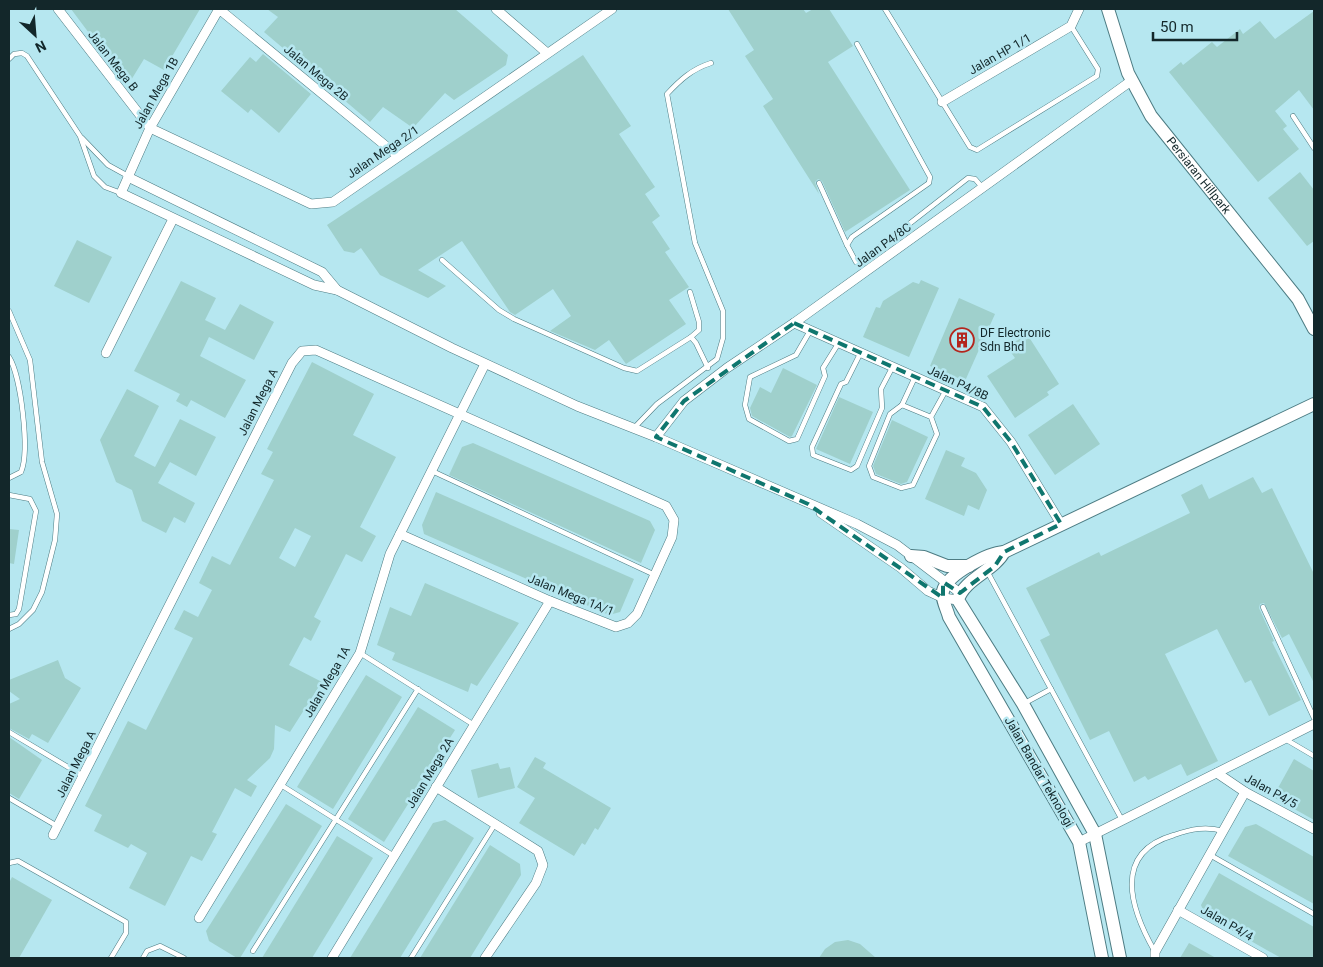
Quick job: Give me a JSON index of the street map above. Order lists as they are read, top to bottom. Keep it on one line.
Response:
{"streets":{"street":["Jalan HP 1/1","Jalan Mega B","Jalan Mega 2B","Jalan Mega 1B","Jalan Mega 2/1","Persiaran Hillpark","Jalan P4/8C","Jalan P4/8B","Jalan Mega A","Jalan Mega 1A/1","Jalan Mega 1A","Jalan Bandar Teknologi","Jalan Mega 2A","Jalan P4/5","Jalan P4/4"]},"crossings":[["Jalan Mega B","Jalan Mega 1B"],["Jalan Mega B","Jalan Mega 2/1"],["Jalan Mega 2B","Jalan Mega 1B"],["Jalan Mega 2B","Jalan Mega 2/1"],["Jalan Mega 1B","Jalan Mega 2/1"],["Persiaran Hillpark","Jalan P4/8C"],["Jalan P4/8C","Jalan P4/8B"],["Jalan Mega A","Jalan Mega 1A/1"],["Jalan Mega A","Jalan Mega 1A"],["Jalan Mega 1A/1","Jalan Mega 1A"],["Jalan Mega 1A/1","Jalan Mega 2A"]],"places":{"building":["DF Electronic Sdn Bhd"]},"scale_bar":"50 m","north":"bottom right"}
